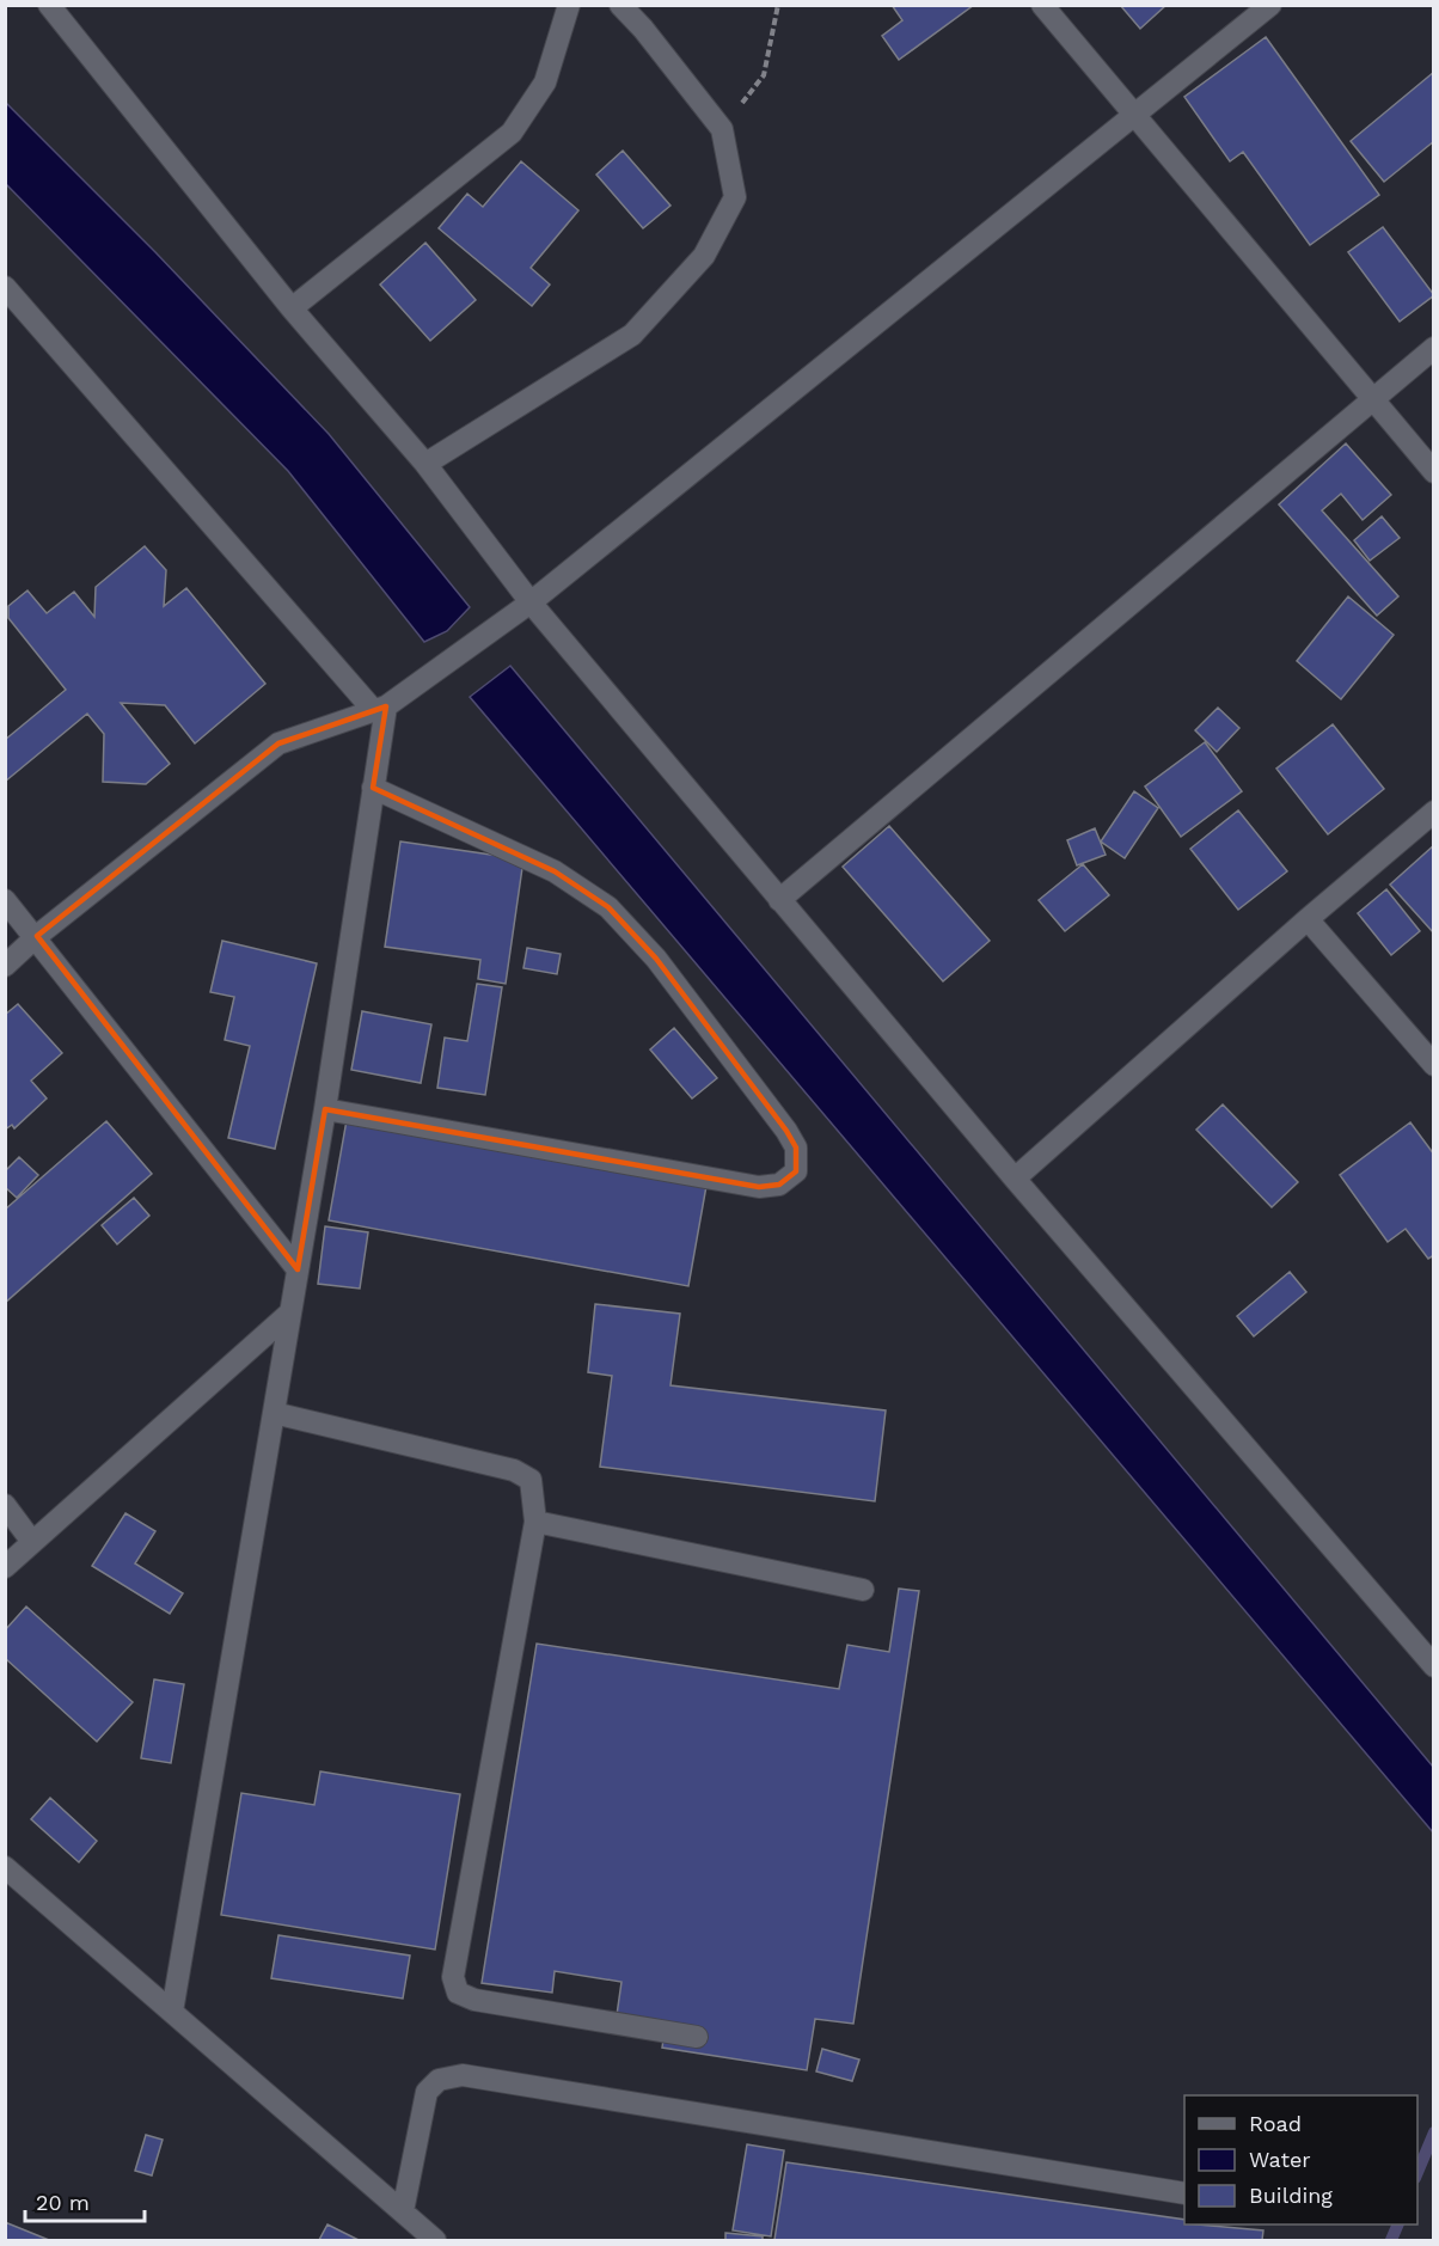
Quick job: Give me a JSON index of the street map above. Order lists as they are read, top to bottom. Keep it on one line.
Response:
{"legend":["Road","Water","Building"],"scale_bar":"20 m"}
